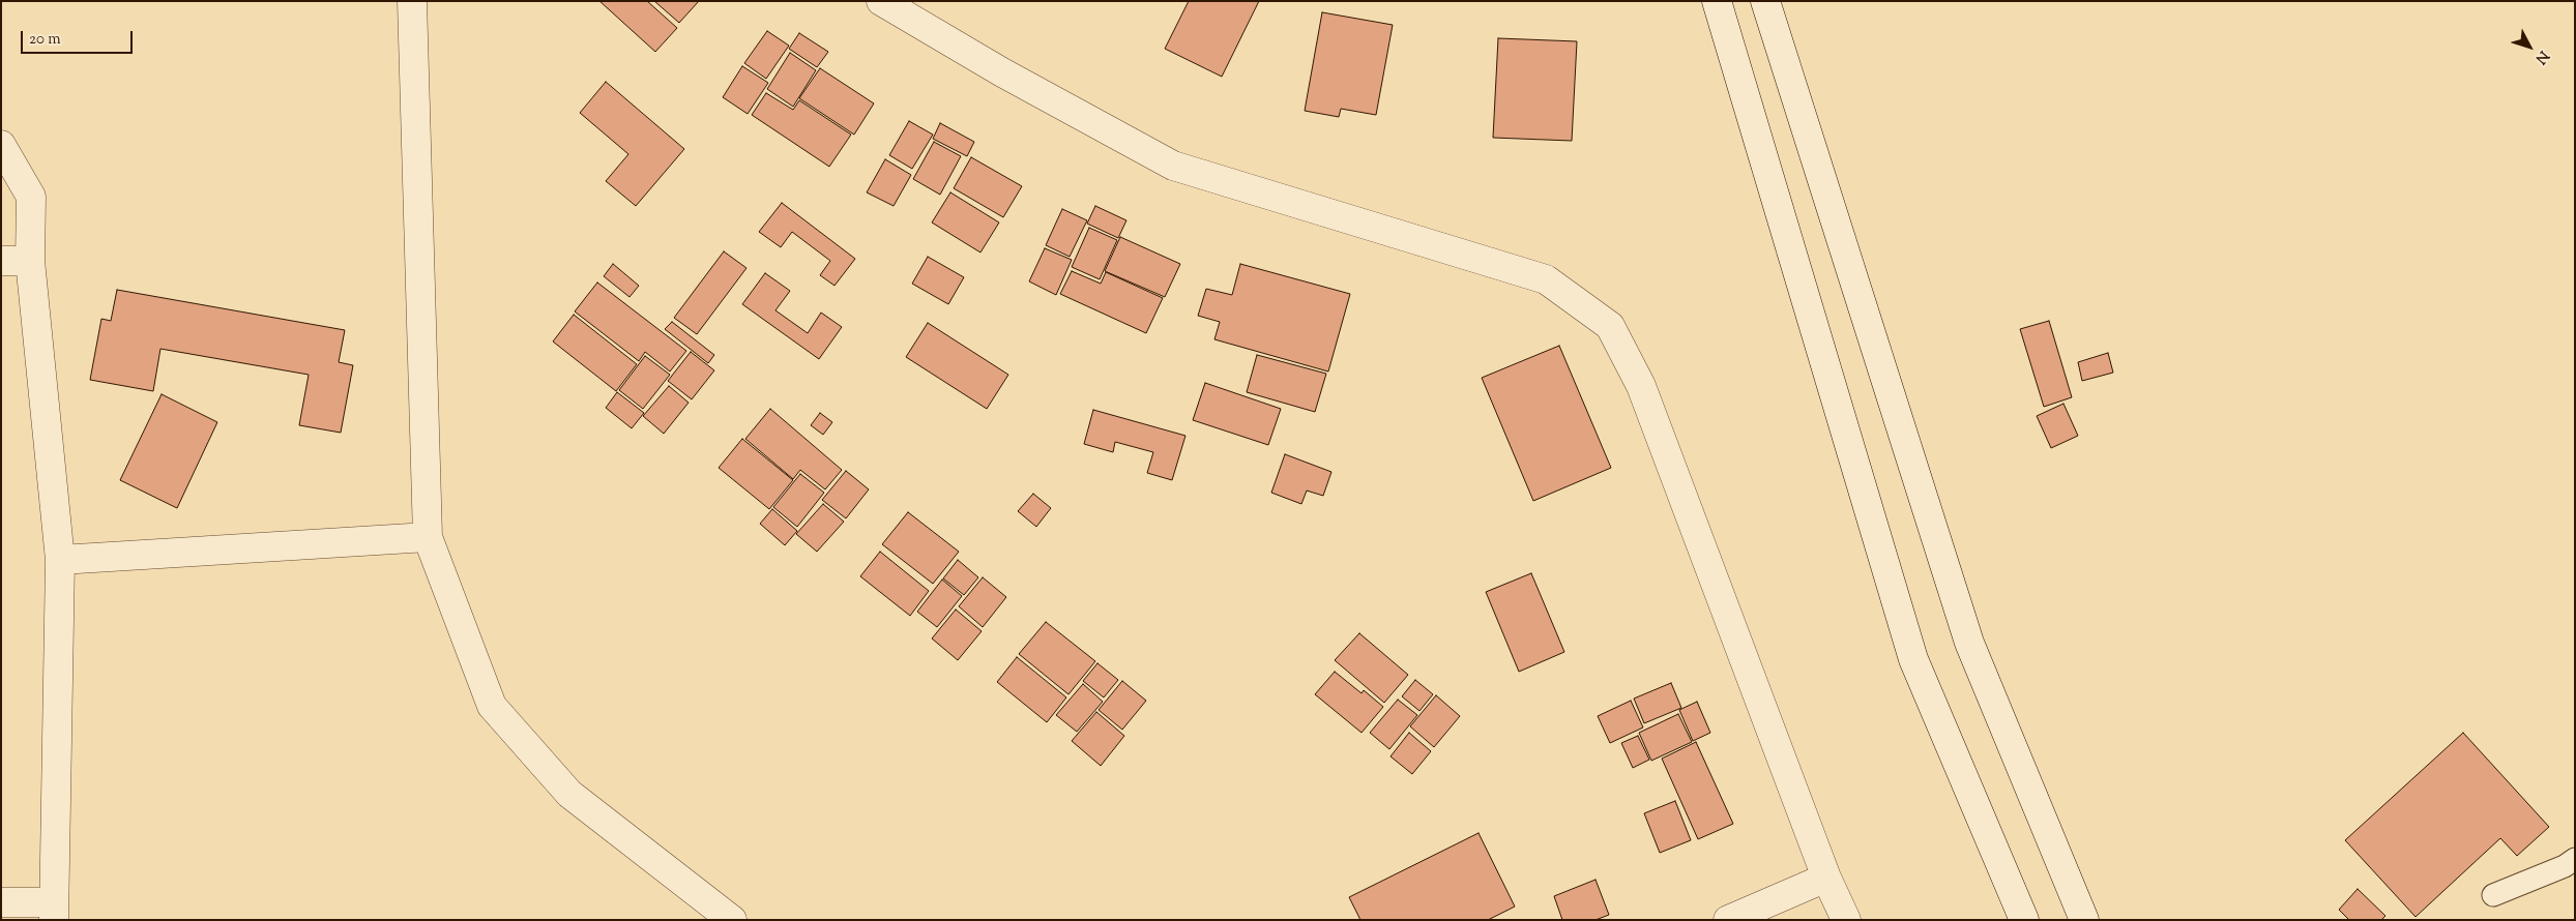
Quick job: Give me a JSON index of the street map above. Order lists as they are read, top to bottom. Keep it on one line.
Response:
{"scale_bar":"20 m","north":"bottom right"}
